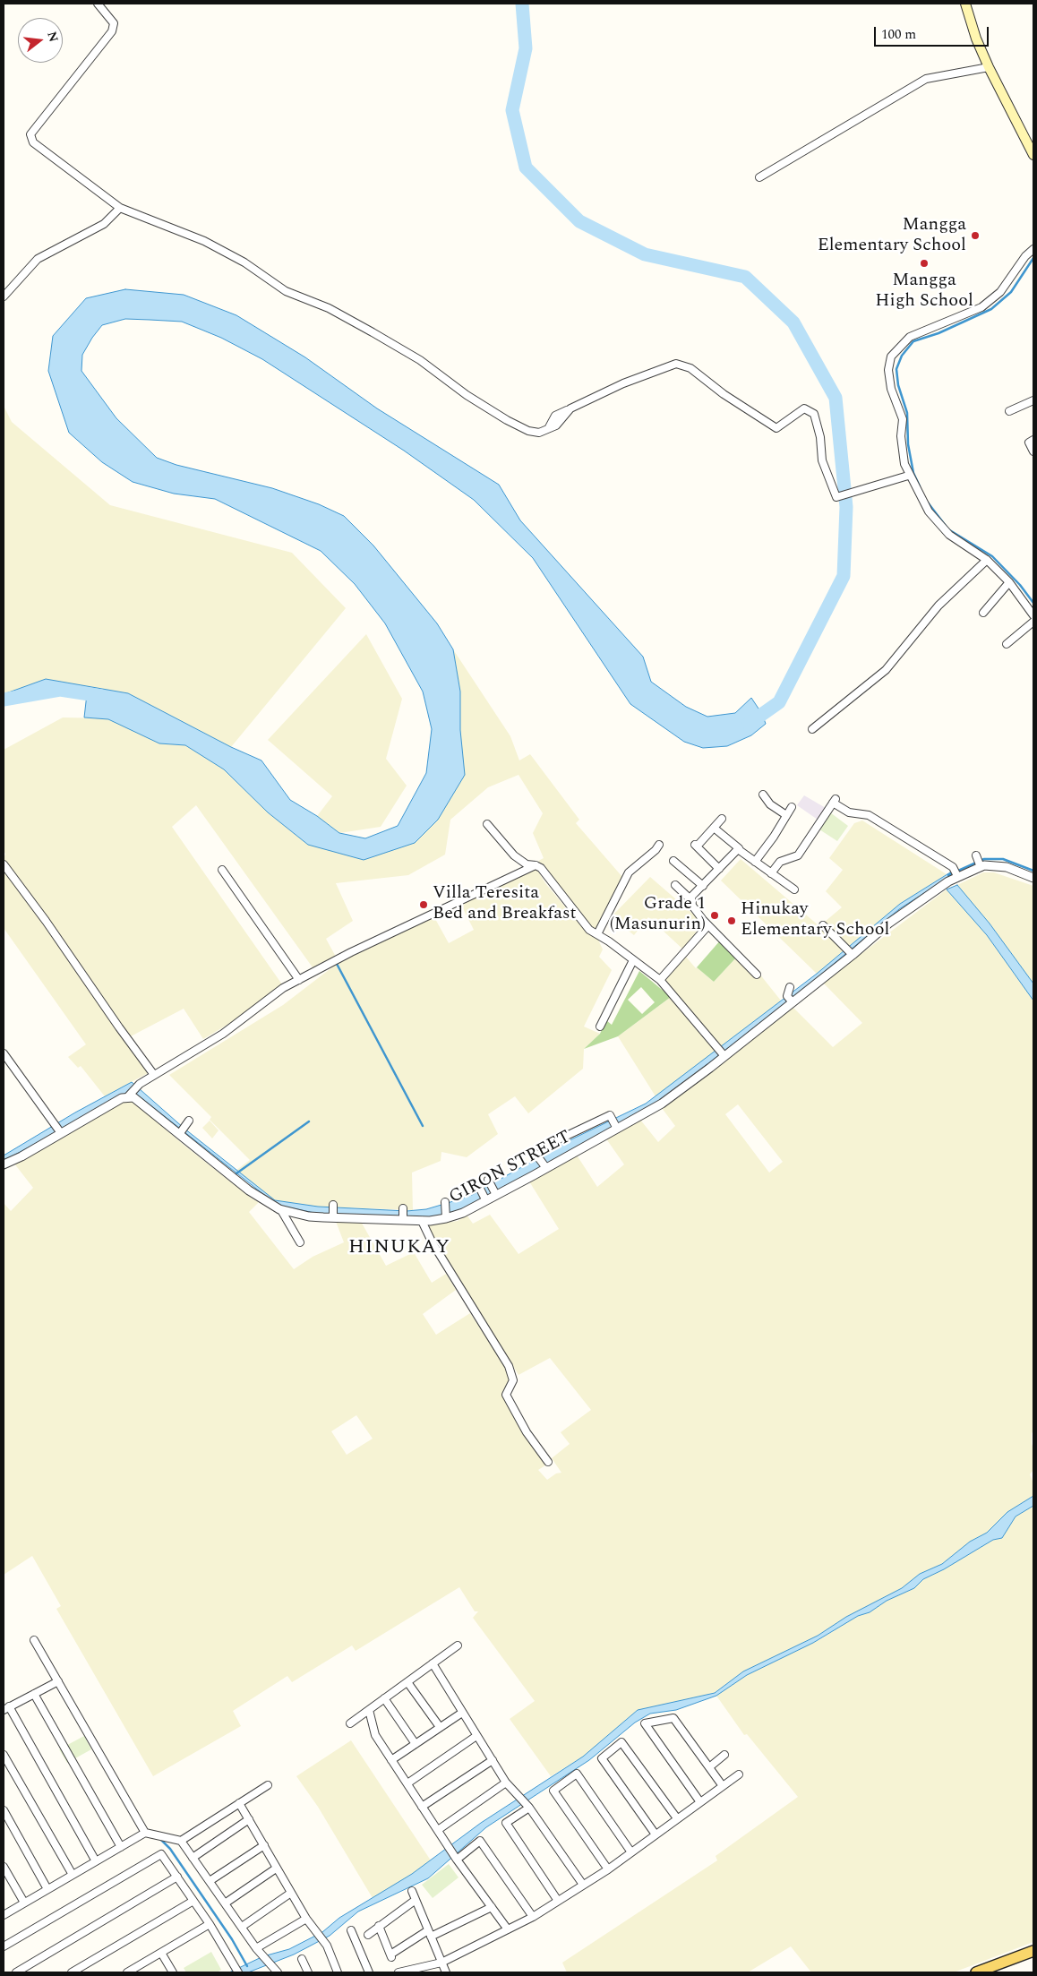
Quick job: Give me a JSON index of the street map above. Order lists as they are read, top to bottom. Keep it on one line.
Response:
{"streets":{"street":["GIRON STREET"]},"districts":["HINUKAY"],"places":["Mangga Elementary School","Mangga High School","Villa Teresita Bed and Breakfast","Grade 1 (Masunurin)","Hinukay Elementary School"],"scale_bar":"100 m","north":"right"}
